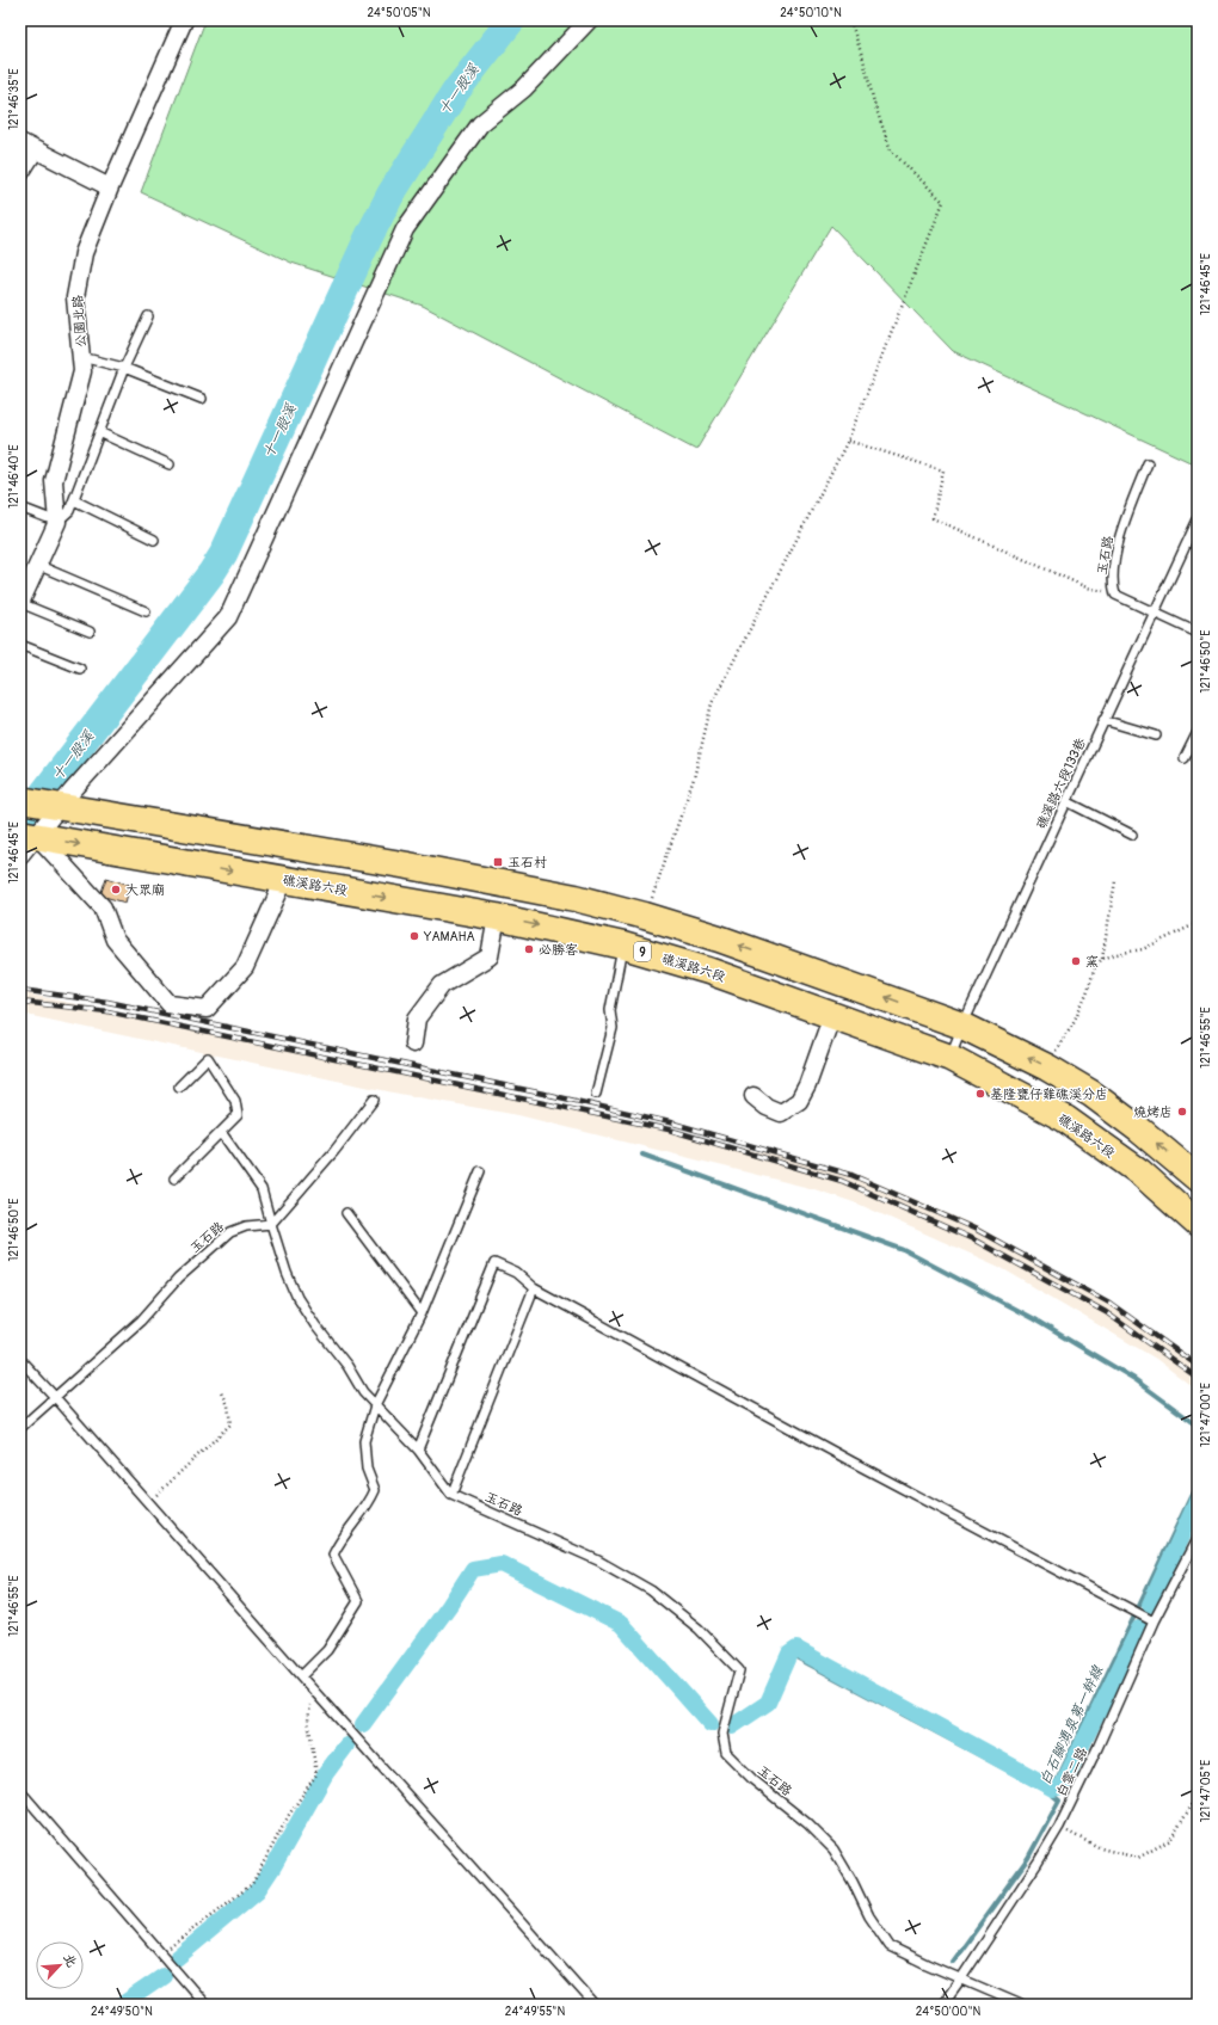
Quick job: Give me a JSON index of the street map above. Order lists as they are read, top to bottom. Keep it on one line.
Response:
{"streets":{"main road":["礁溪路六段","9"],"street":["公園北路"],"lane":["玉石路","礁溪路六段133巷","白雲二路"]},"crossings":[["玉石路","礁溪路六段133巷"],["玉石路","白雲二路"],["礁溪路六段133巷","礁溪路六段"]],"water":["十一股溪","白石腳湧泉第一幹線"],"places":{"transit":["玉石村"],"other":["大眾廟","YAMAHA","必勝客","窯","基隆甕仔雞礁溪分店","燒烤店"]},"north":"top right","coordinates":["24°50'05\"N","24°50'10\"N","121°46'35\"E","121°46'45\"E","121°46'40\"E","121°46'50\"E","121°46'55\"E","121°47'00\"E","121°47'05\"E","24°49'50\"N","24°49'55\"N","24°50'00\"N"]}
